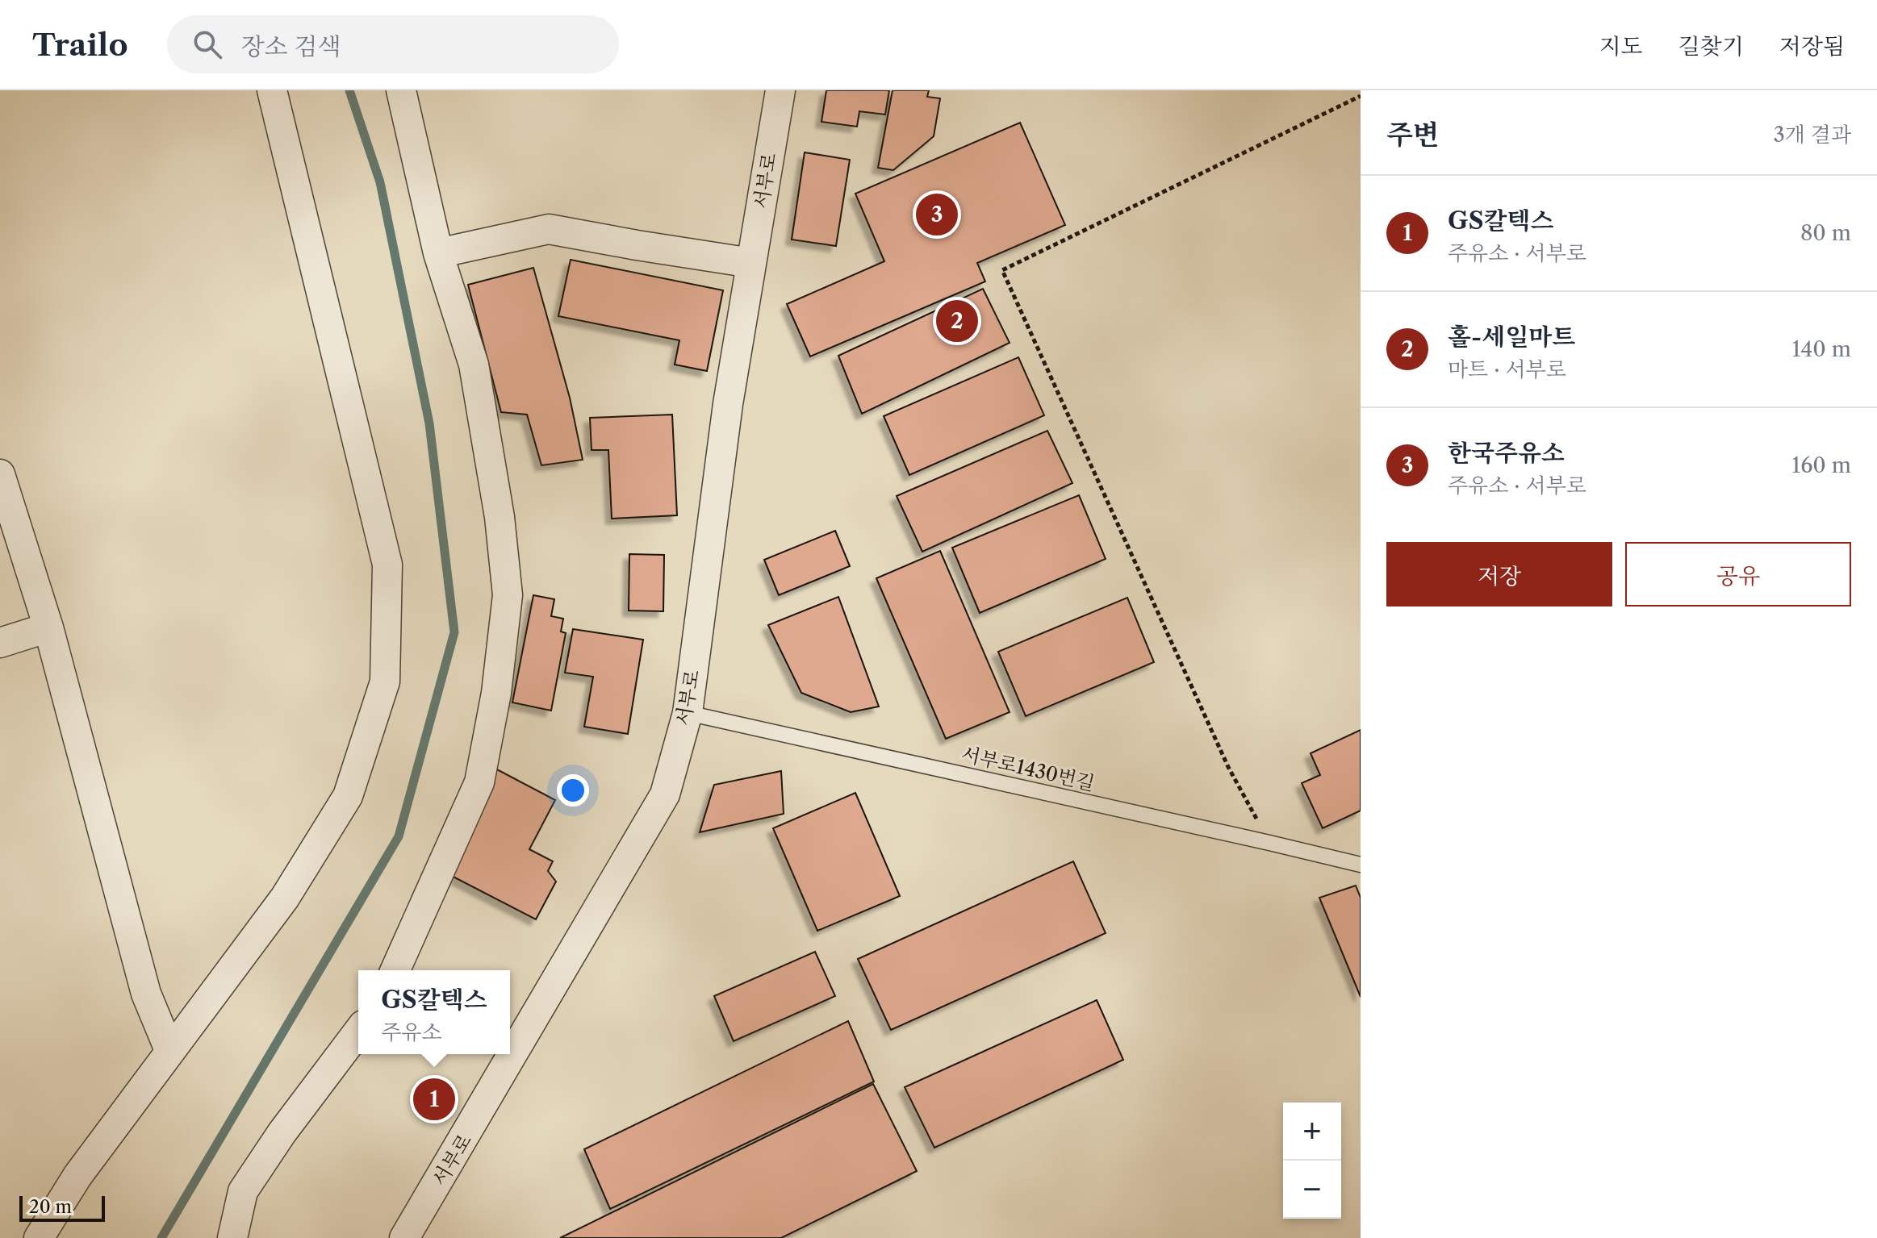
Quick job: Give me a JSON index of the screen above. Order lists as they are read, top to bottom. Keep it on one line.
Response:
{"streets":{"street":["서부로"],"lane":["서부로1430번길"]},"crossings":[["서부로","서부로1430번길"]],"scale_bar":"20 m","page":{"header":"Trailo","search":"장소 검색","nav":["지도","길찾기","저장됨"],"heading":["주변","3개 결과"],"list":[{"mark":"1","name":"GS칼텍스","note":"주유소 · 서부로","value":"80 m"},{"mark":"2","name":"홀-세일마트","note":"마트 · 서부로","value":"140 m"},{"mark":"3","name":"한국주유소","note":"주유소 · 서부로","value":"160 m"}],"pins":["3","2","1"],"buttons":["저장","공유"],"popup":["GS칼텍스","주유소"],"map_buttons":["+","−"],"scale":"20 m"}}
